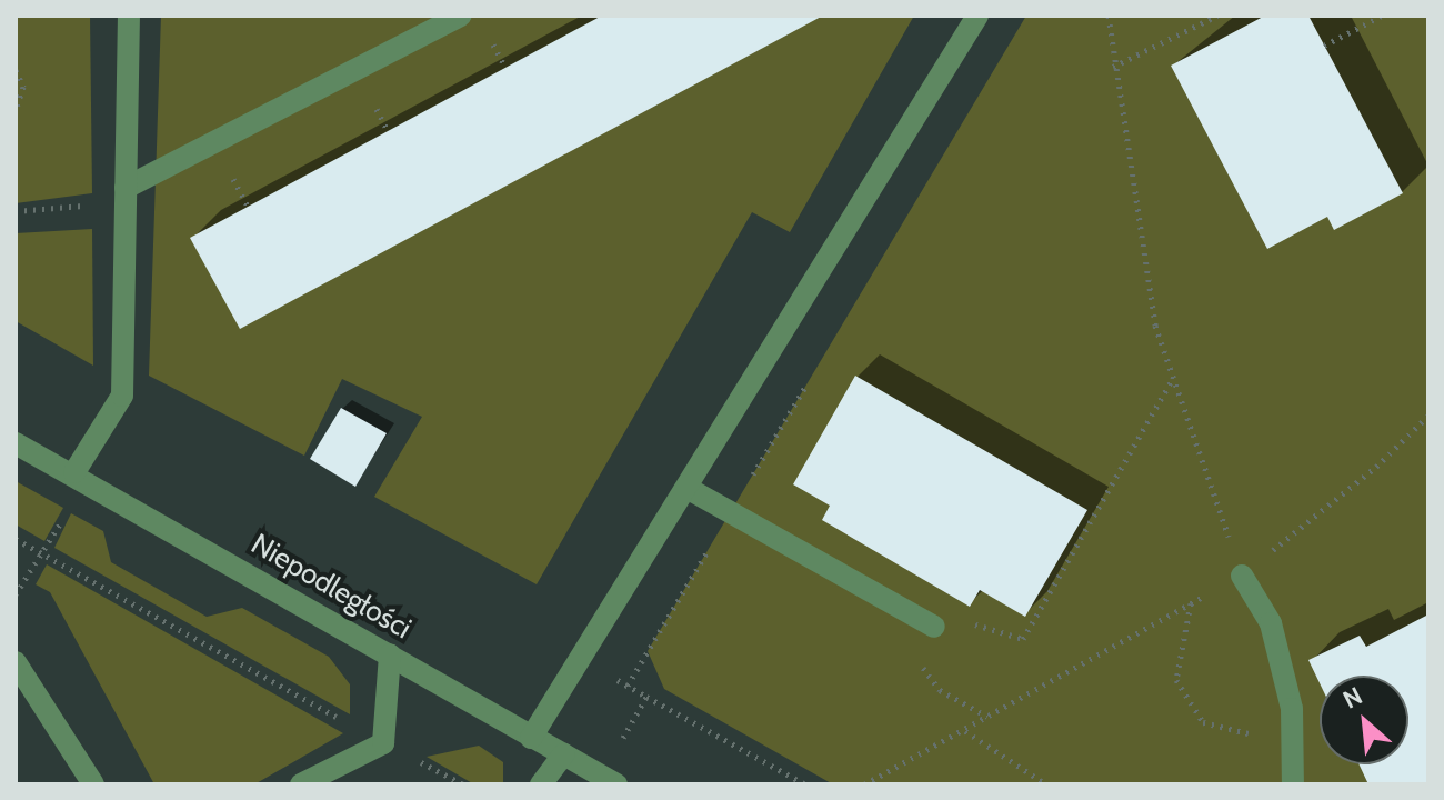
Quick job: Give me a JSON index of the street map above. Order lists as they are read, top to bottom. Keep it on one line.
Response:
{"streets":{"street":["Niepodległości"]},"north":"top left"}
